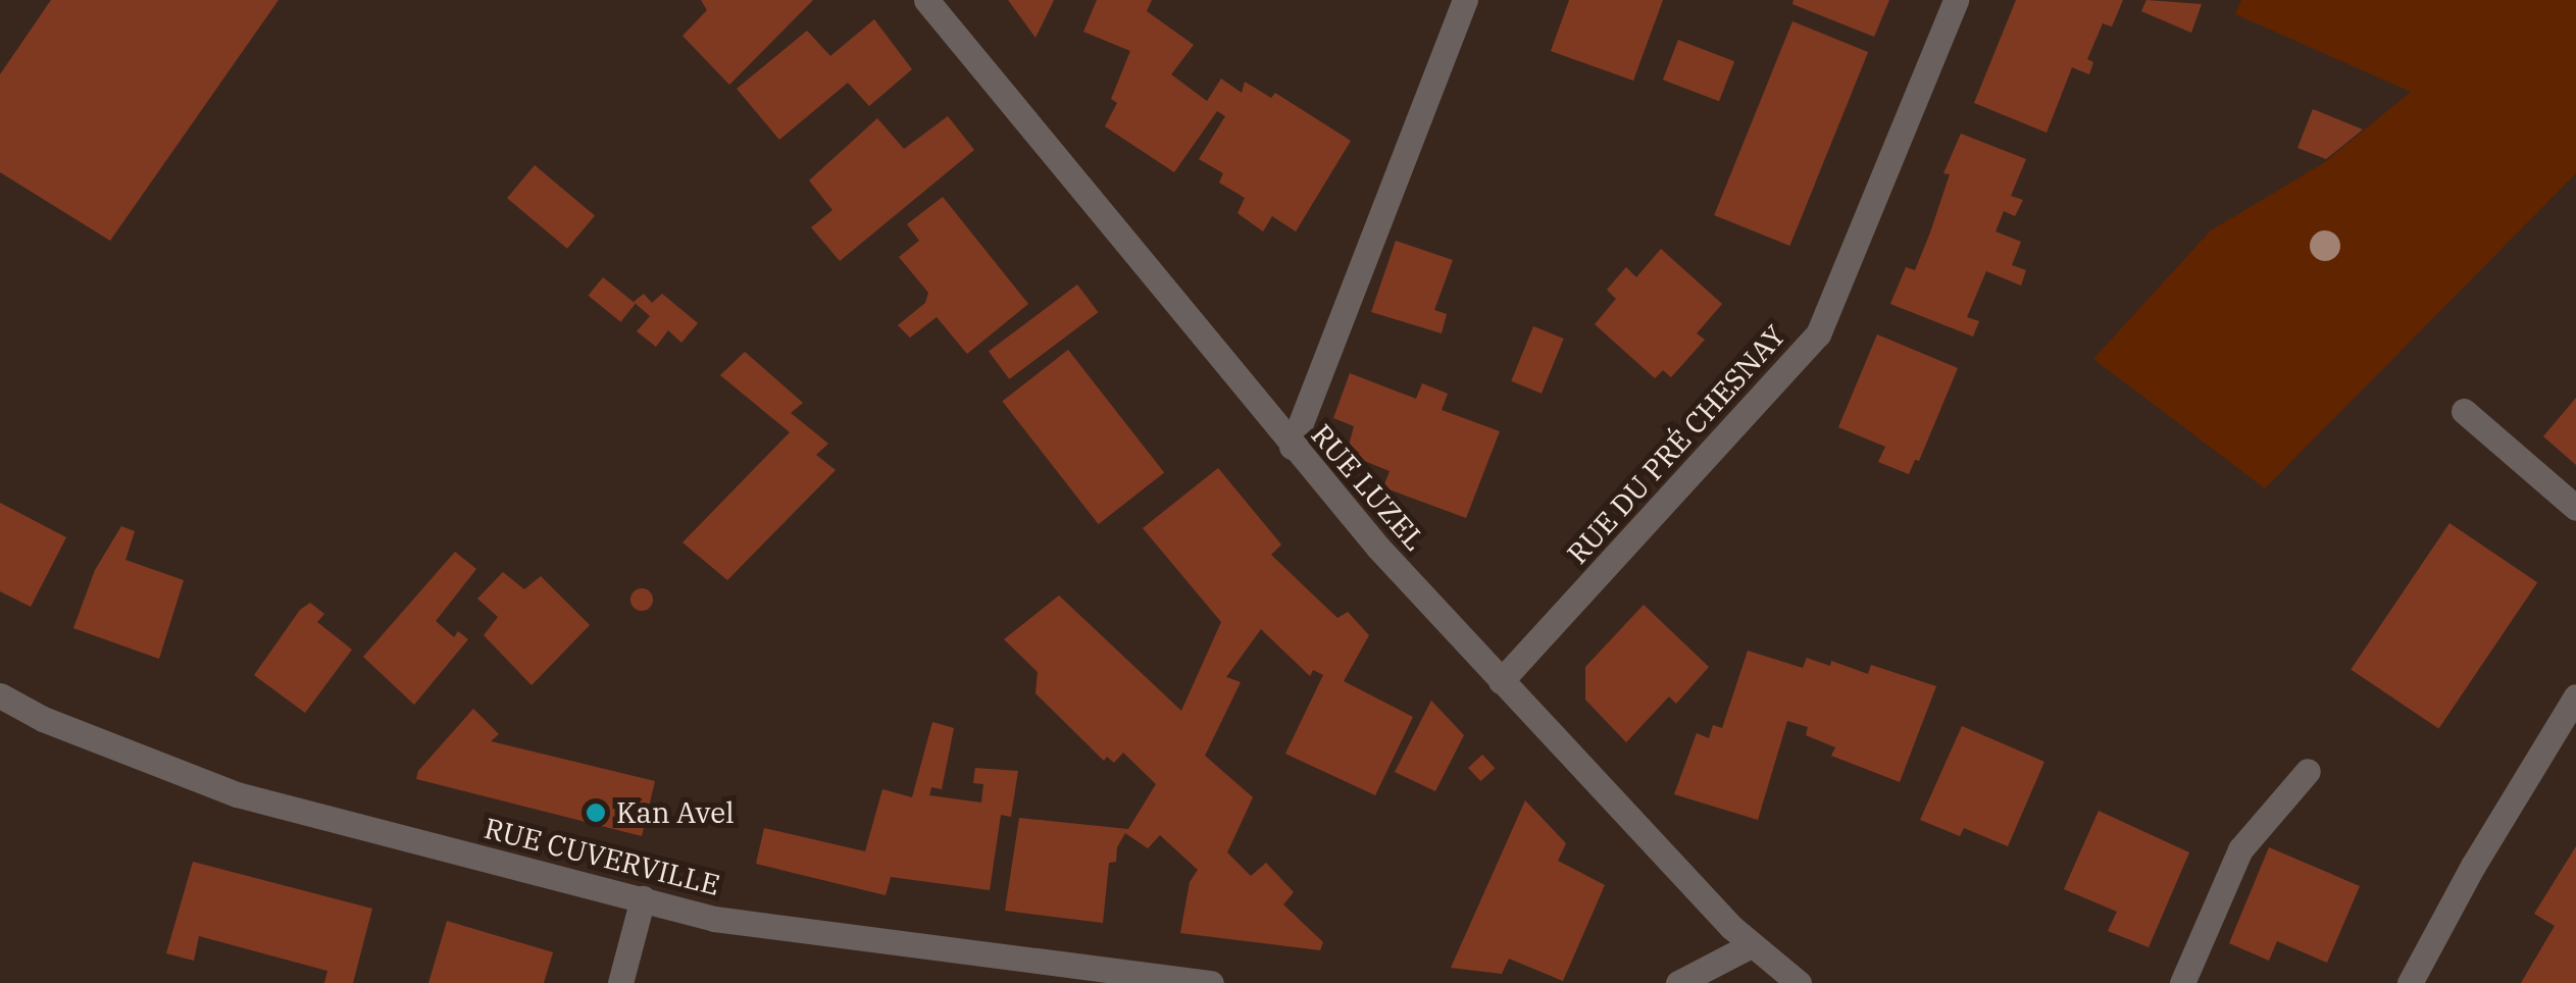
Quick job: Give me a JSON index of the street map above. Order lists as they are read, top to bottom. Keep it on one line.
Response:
{"streets":{"street":["RUE DU PRÉ CHESNAY","RUE LUZEL","RUE CUVERVILLE"]},"crossings":[["RUE DU PRÉ CHESNAY","RUE LUZEL"]],"places":["Kan Avel"]}
